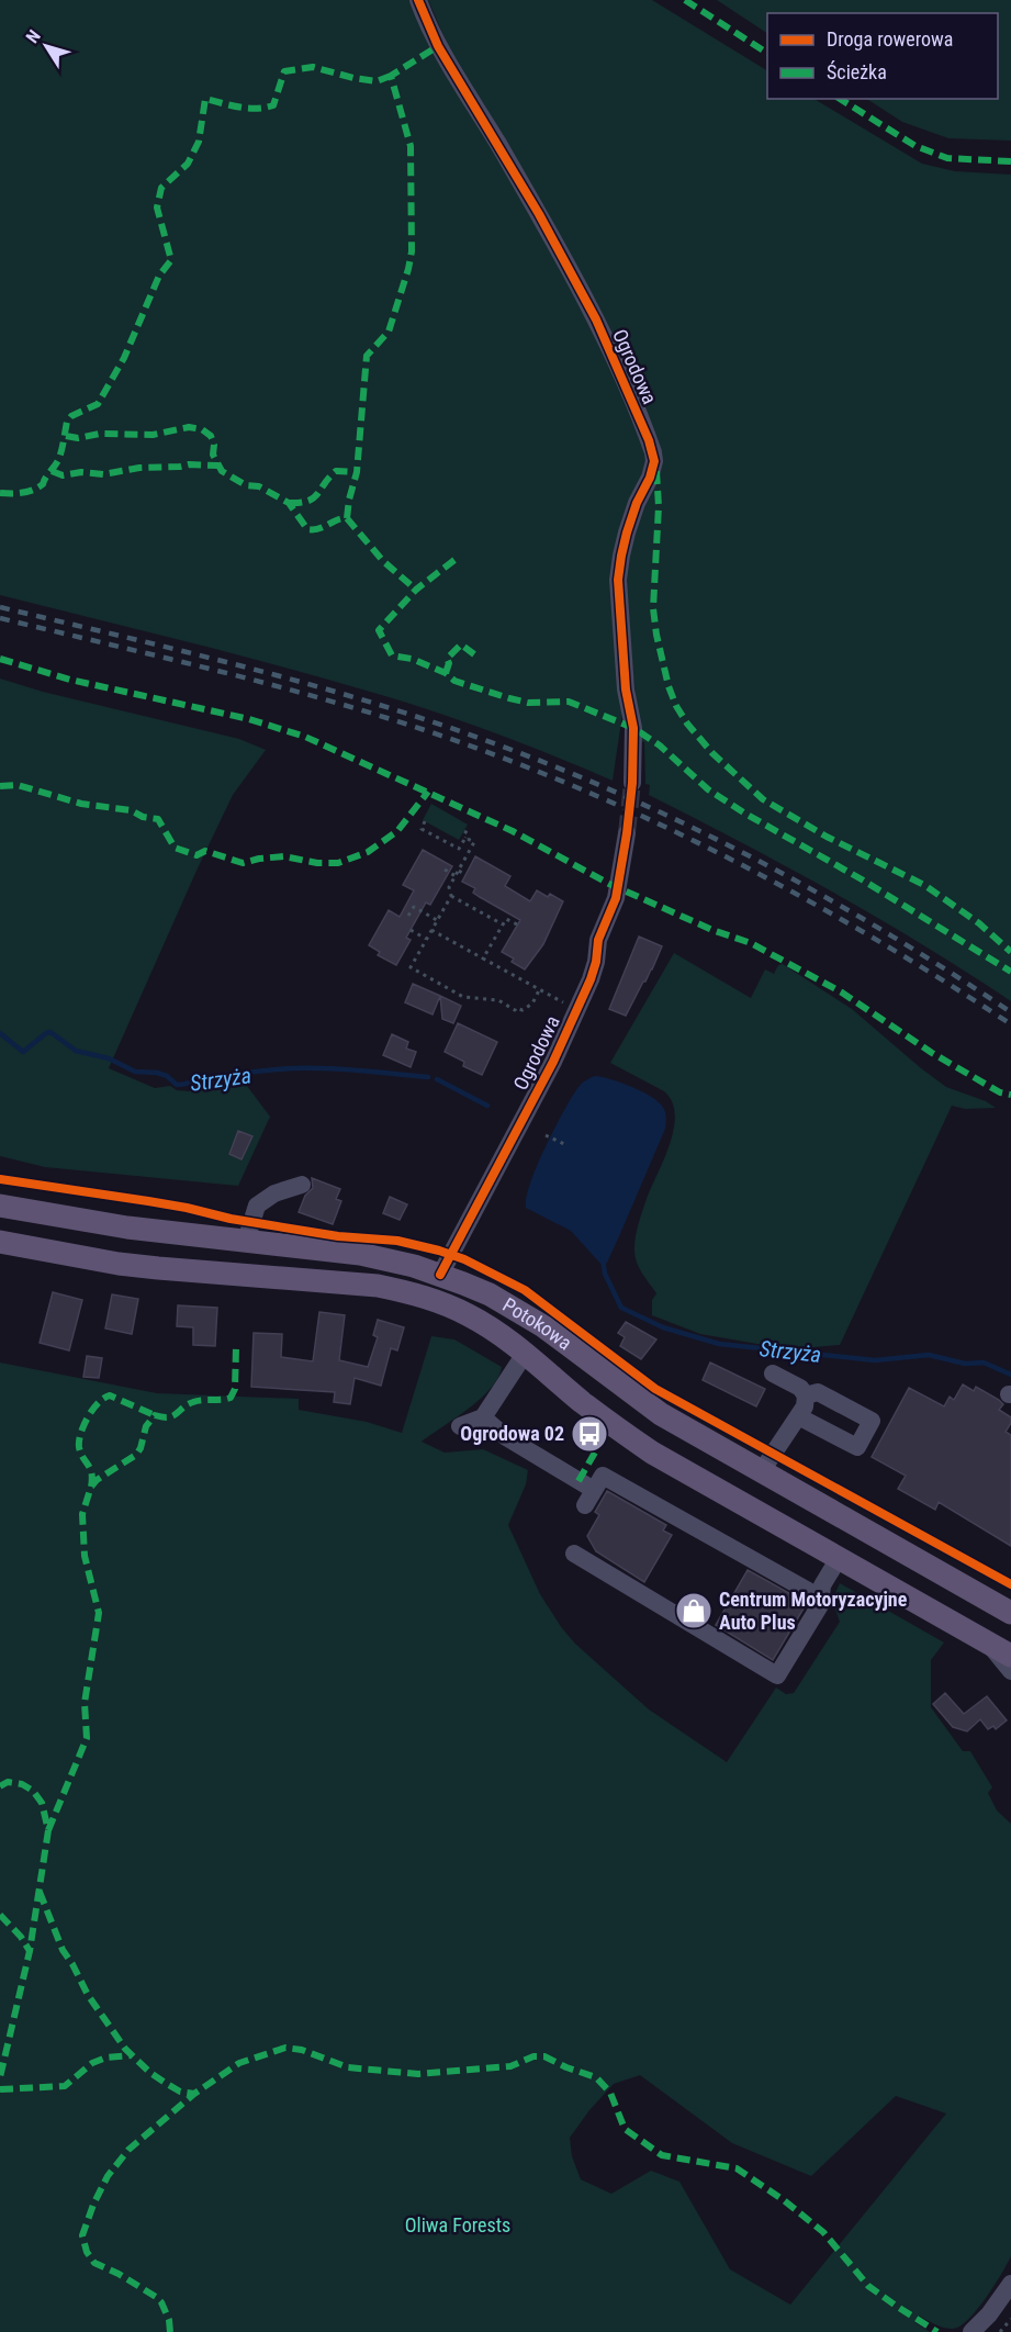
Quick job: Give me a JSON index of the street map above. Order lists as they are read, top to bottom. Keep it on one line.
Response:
{"streets":{"main road":["Potokowa"],"street":["Ogrodowa"]},"crossings":[["Ogrodowa","Potokowa"]],"water":["Strzyża"],"parks":["Oliwa Forests"],"places":{"bus stop":["Ogrodowa 02"],"shop":["Centrum Motoryzacyjne Auto Plus"]},"legend":["Droga rowerowa","Ścieżka"],"north":"top left"}
